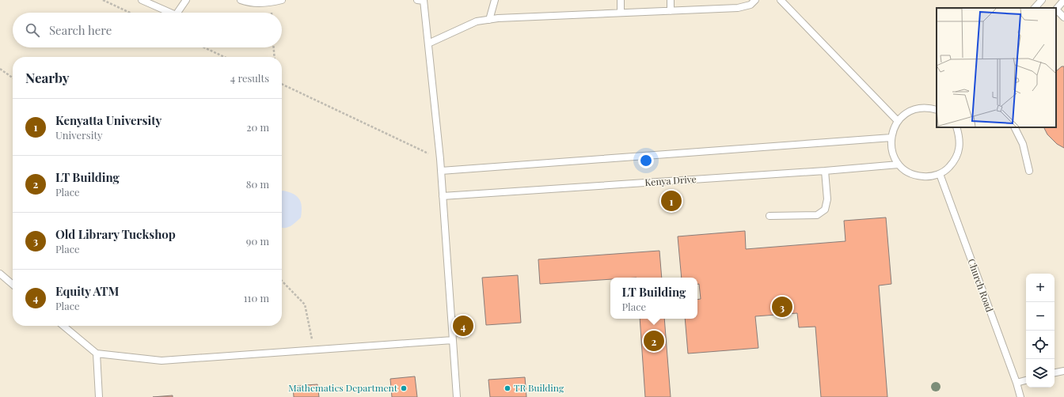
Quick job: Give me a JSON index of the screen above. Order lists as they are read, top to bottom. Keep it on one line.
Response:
{"streets":{"lane":["Kenya Drive","Church Road"]},"places":["Mathematics Department","TR Building"],"page":{"search":"Search here","heading":["Nearby","4 results"],"list":[{"mark":"1","name":"Kenyatta University","note":"University","value":"20 m"},{"mark":"2","name":"LT Building","note":"Place","value":"80 m"},{"mark":"3","name":"Old Library Tuckshop","note":"Place","value":"90 m"},{"mark":"4","name":"Equity ATM","note":"Place","value":"110 m"}],"pins":["1","3","4","2"],"map_buttons":["+","−"],"popup":["LT Building","Place"]}}
